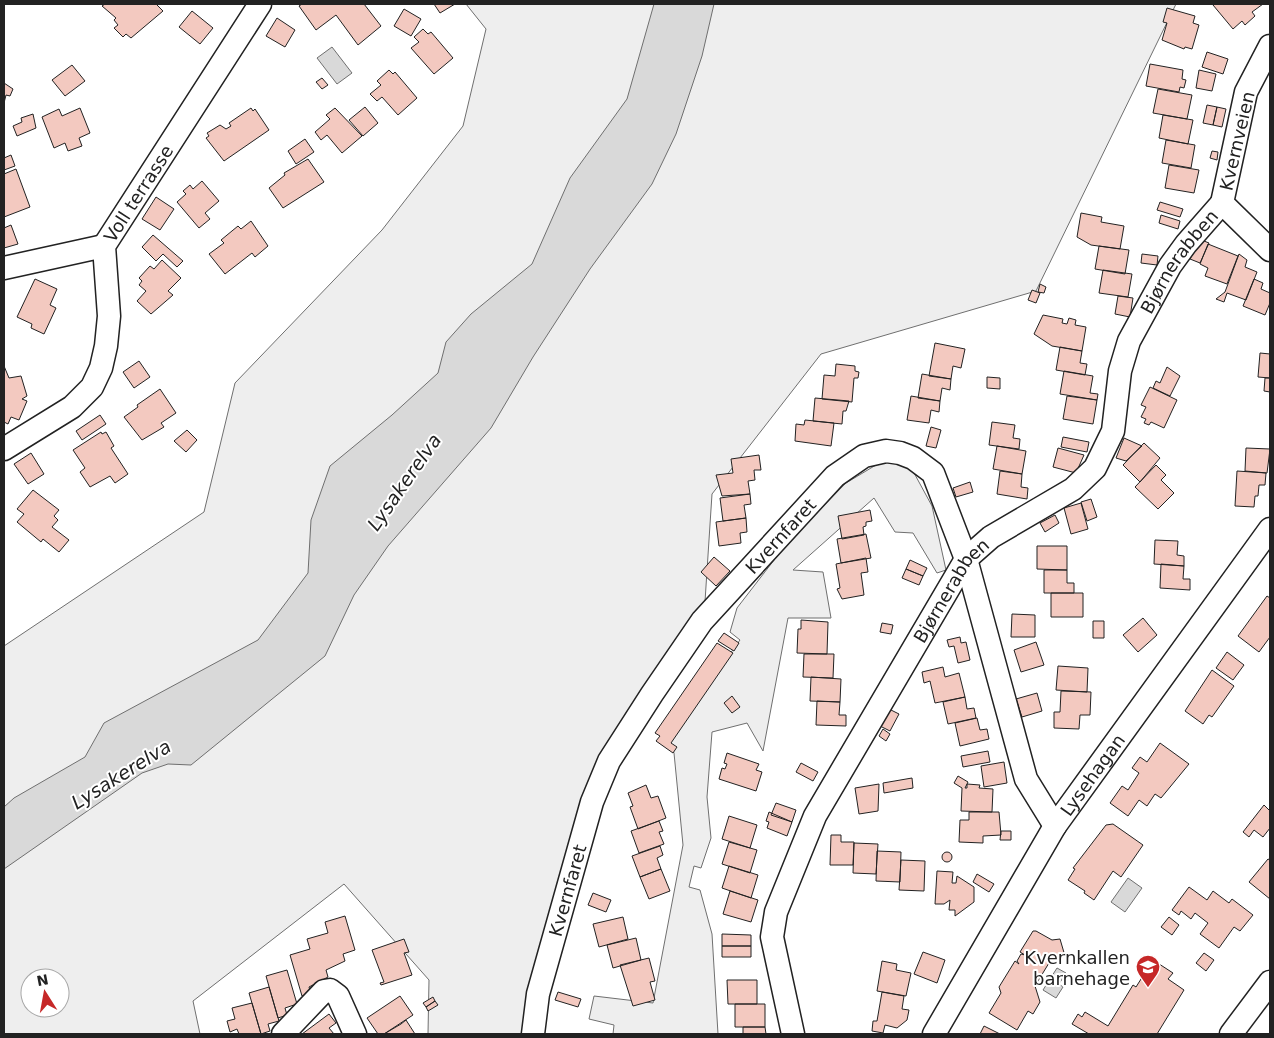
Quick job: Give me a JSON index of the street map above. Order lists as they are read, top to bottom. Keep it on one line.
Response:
{"streets":{"street":["Kvernveien","Voll terrasse","Bjørnerabben","Kvernfaret","Lysehagan"]},"crossings":[["Kvernveien","Bjørnerabben"],["Bjørnerabben","Kvernfaret"],["Kvernfaret","Lysehagan"]],"water":["Lysakerelva"],"places":{"school or university":["Kvernkallen barnehage"]},"north":"top"}
